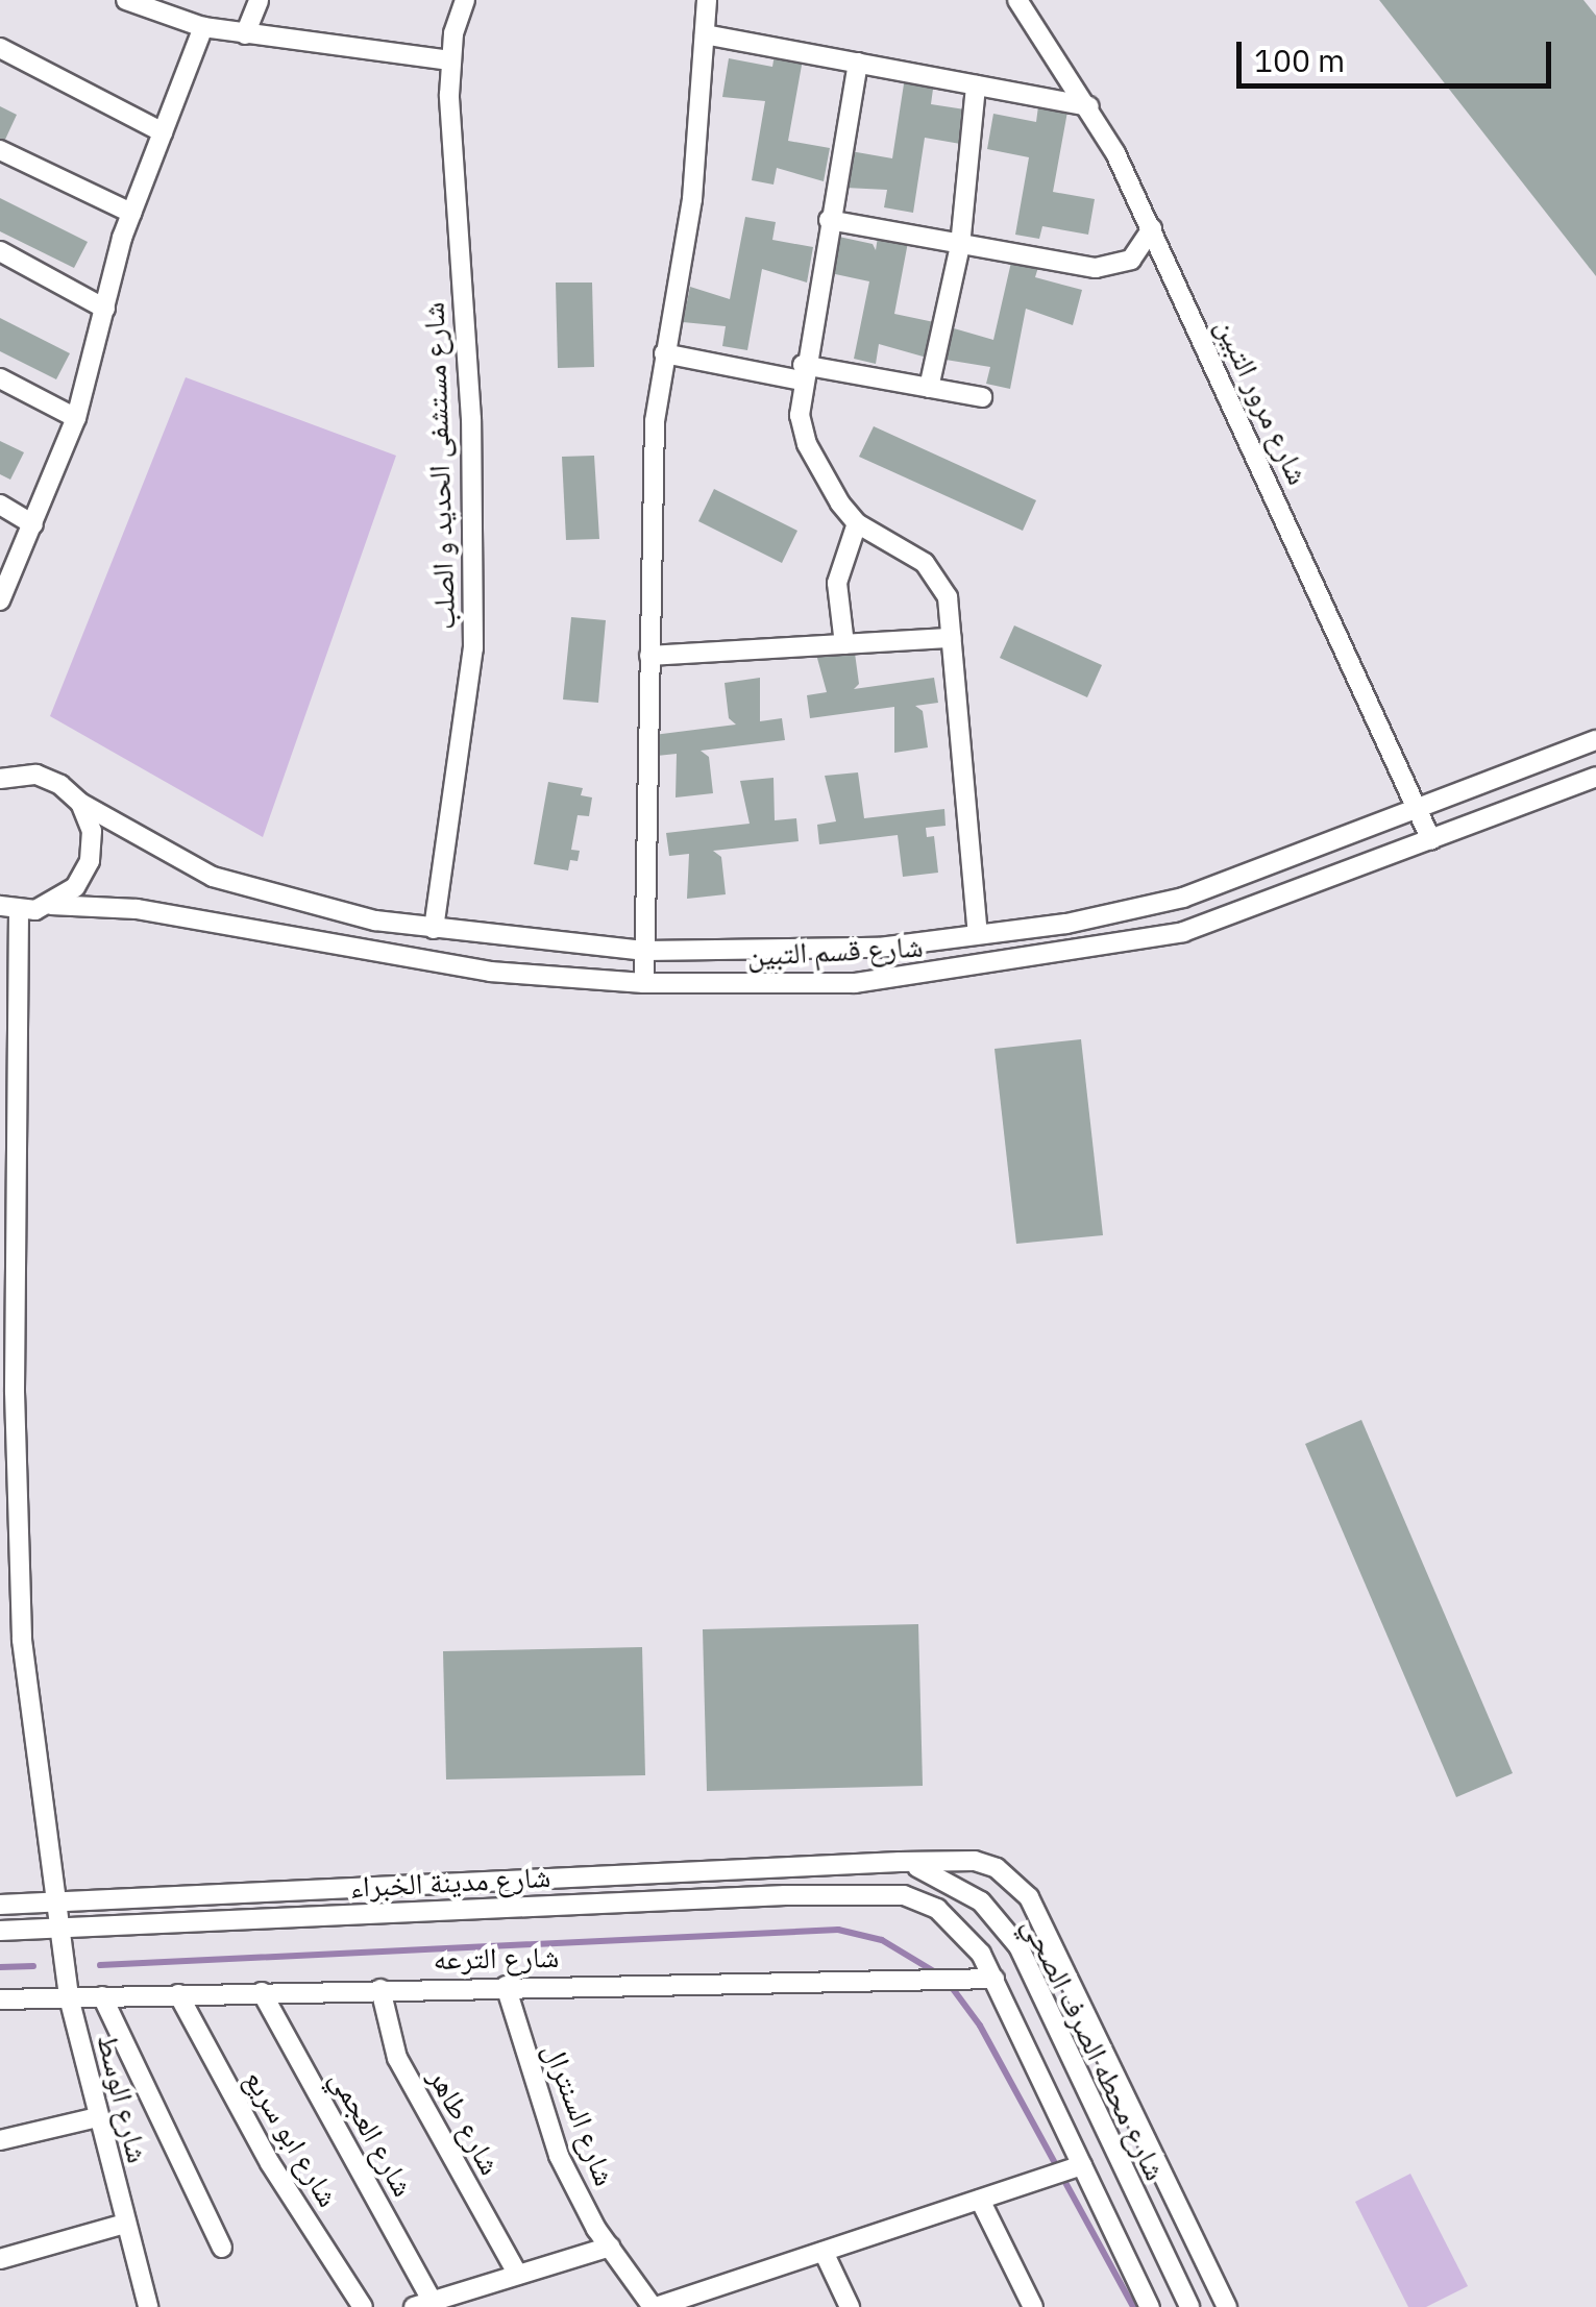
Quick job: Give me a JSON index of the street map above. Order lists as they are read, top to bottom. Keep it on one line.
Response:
{"streets":{"street":["شارع مرور التبين","شارع مستشفى الحديد و الصلب","شارع قسم التبين","شارع مدينة الخبراء","شارع الترعه","شارع محطه الصرف الصحي","شارع الوسط","شارع السنترال","شارع طاهر","شارع العجمي","شارع ابو سريع"]},"crossings":[["شارع مرور التبين","شارع قسم التبين"],["شارع مستشفى الحديد و الصلب","شارع قسم التبين"],["شارع قسم التبين","شارع الوسط"],["شارع مدينة الخبراء","شارع محطه الصرف الصحي"],["شارع مدينة الخبراء","شارع الوسط"],["شارع الترعه","شارع محطه الصرف الصحي"],["شارع الترعه","شارع الوسط"],["شارع الترعه","شارع السنترال"],["شارع الترعه","شارع طاهر"],["شارع الترعه","شارع العجمي"],["شارع الترعه","شارع ابو سريع"]],"scale_bar":"100 m"}
